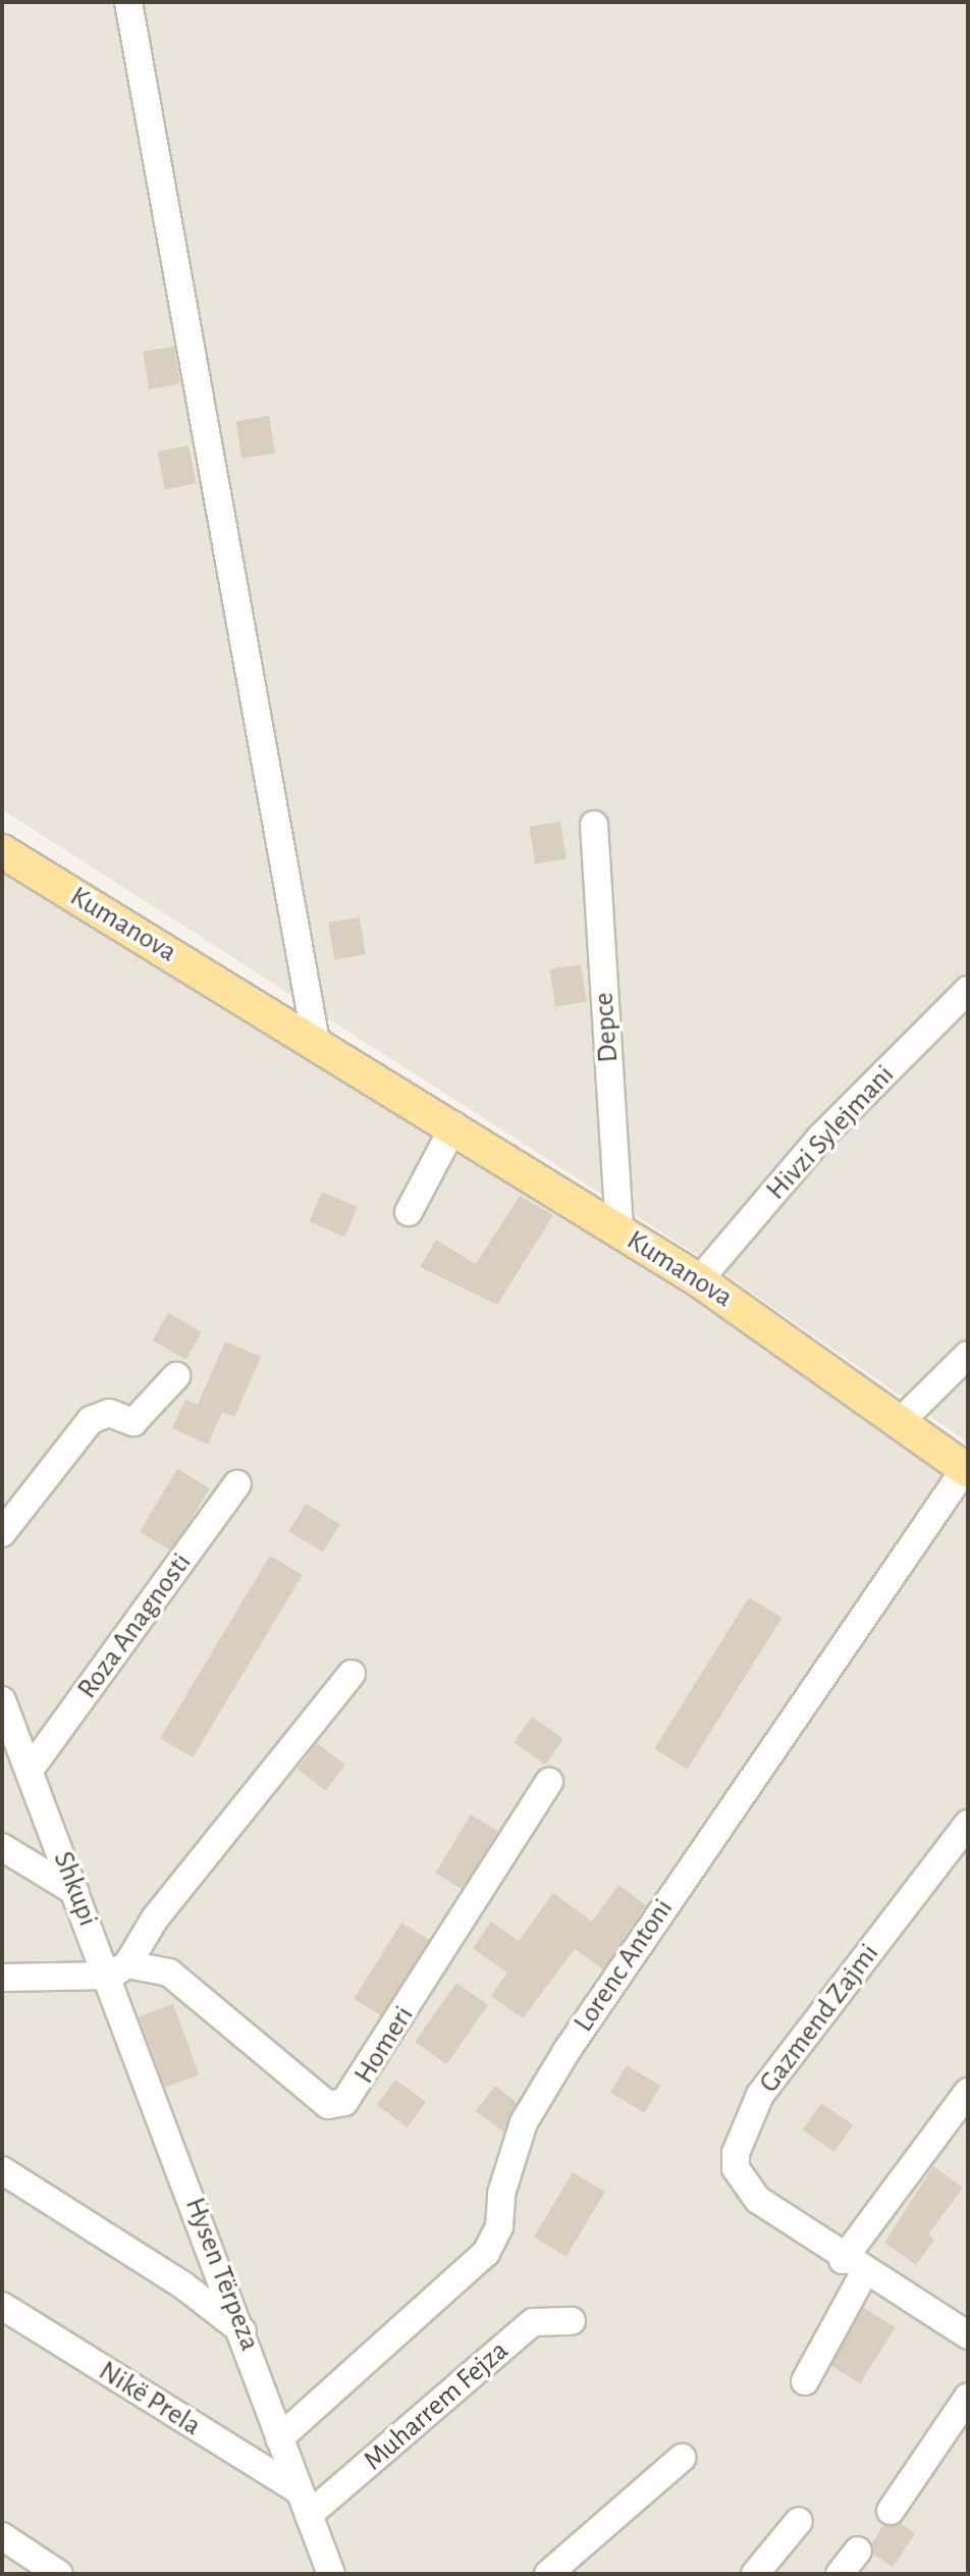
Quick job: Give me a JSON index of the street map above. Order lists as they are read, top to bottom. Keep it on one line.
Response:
{"streets":{"main road":["Kumanova"],"street":["Depce","Hivzi Sylejmani","Roza Anagnosti","Shkupi","Lorenc Antoni","Gazmend Zajmi","Homeri","Hysen Tërpeza","Nikë Prela","Muharrem Fejza"]},"crossings":[["Kumanova","Depce"],["Kumanova","Hivzi Sylejmani"],["Kumanova","Lorenc Antoni"],["Roza Anagnosti","Shkupi"],["Shkupi","Homeri"],["Shkupi","Hysen Tërpeza"],["Lorenc Antoni","Hysen Tërpeza"],["Homeri","Hysen Tërpeza"],["Hysen Tërpeza","Nikë Prela"],["Hysen Tërpeza","Muharrem Fejza"],["Nikë Prela","Muharrem Fejza"]]}
